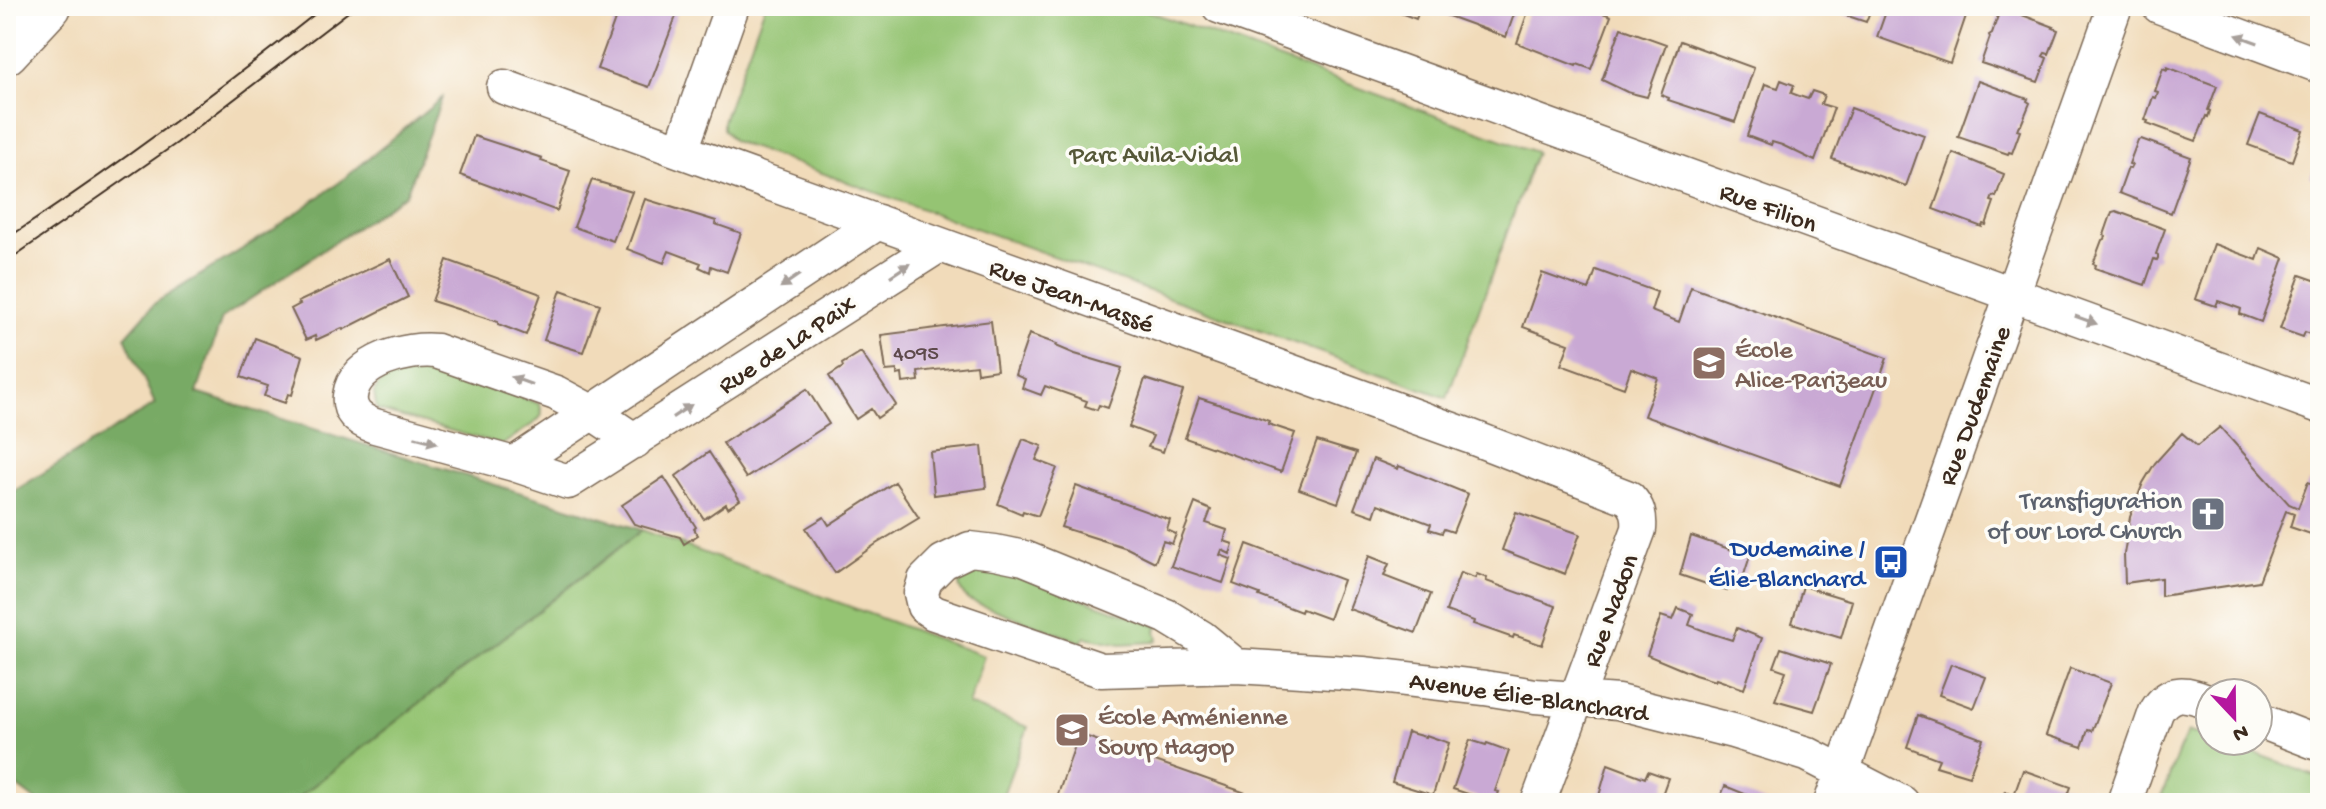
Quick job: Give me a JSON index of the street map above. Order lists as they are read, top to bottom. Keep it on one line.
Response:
{"streets":{"street":["Rue Filion","Rue Jean-Massé","Rue de La Paix","Rue Dudemaine","Rue Nadon","Avenue Élie-Blanchard"]},"crossings":[["Rue Filion","Rue Dudemaine"],["Rue Jean-Massé","Rue de La Paix"],["Rue Jean-Massé","Rue Nadon"],["Rue Dudemaine","Avenue Élie-Blanchard"],["Rue Nadon","Avenue Élie-Blanchard"]],"parks":["Parc Avila-Vidal"],"places":{"school or university":["École Alice-Parizeau","École Arménienne Sourp Hagop"],"church":["Transfiguration of our Lord Church"],"bus stop":["Dudemaine / Élie-Blanchard"]},"house_numbers":["4095"],"north":"bottom"}
